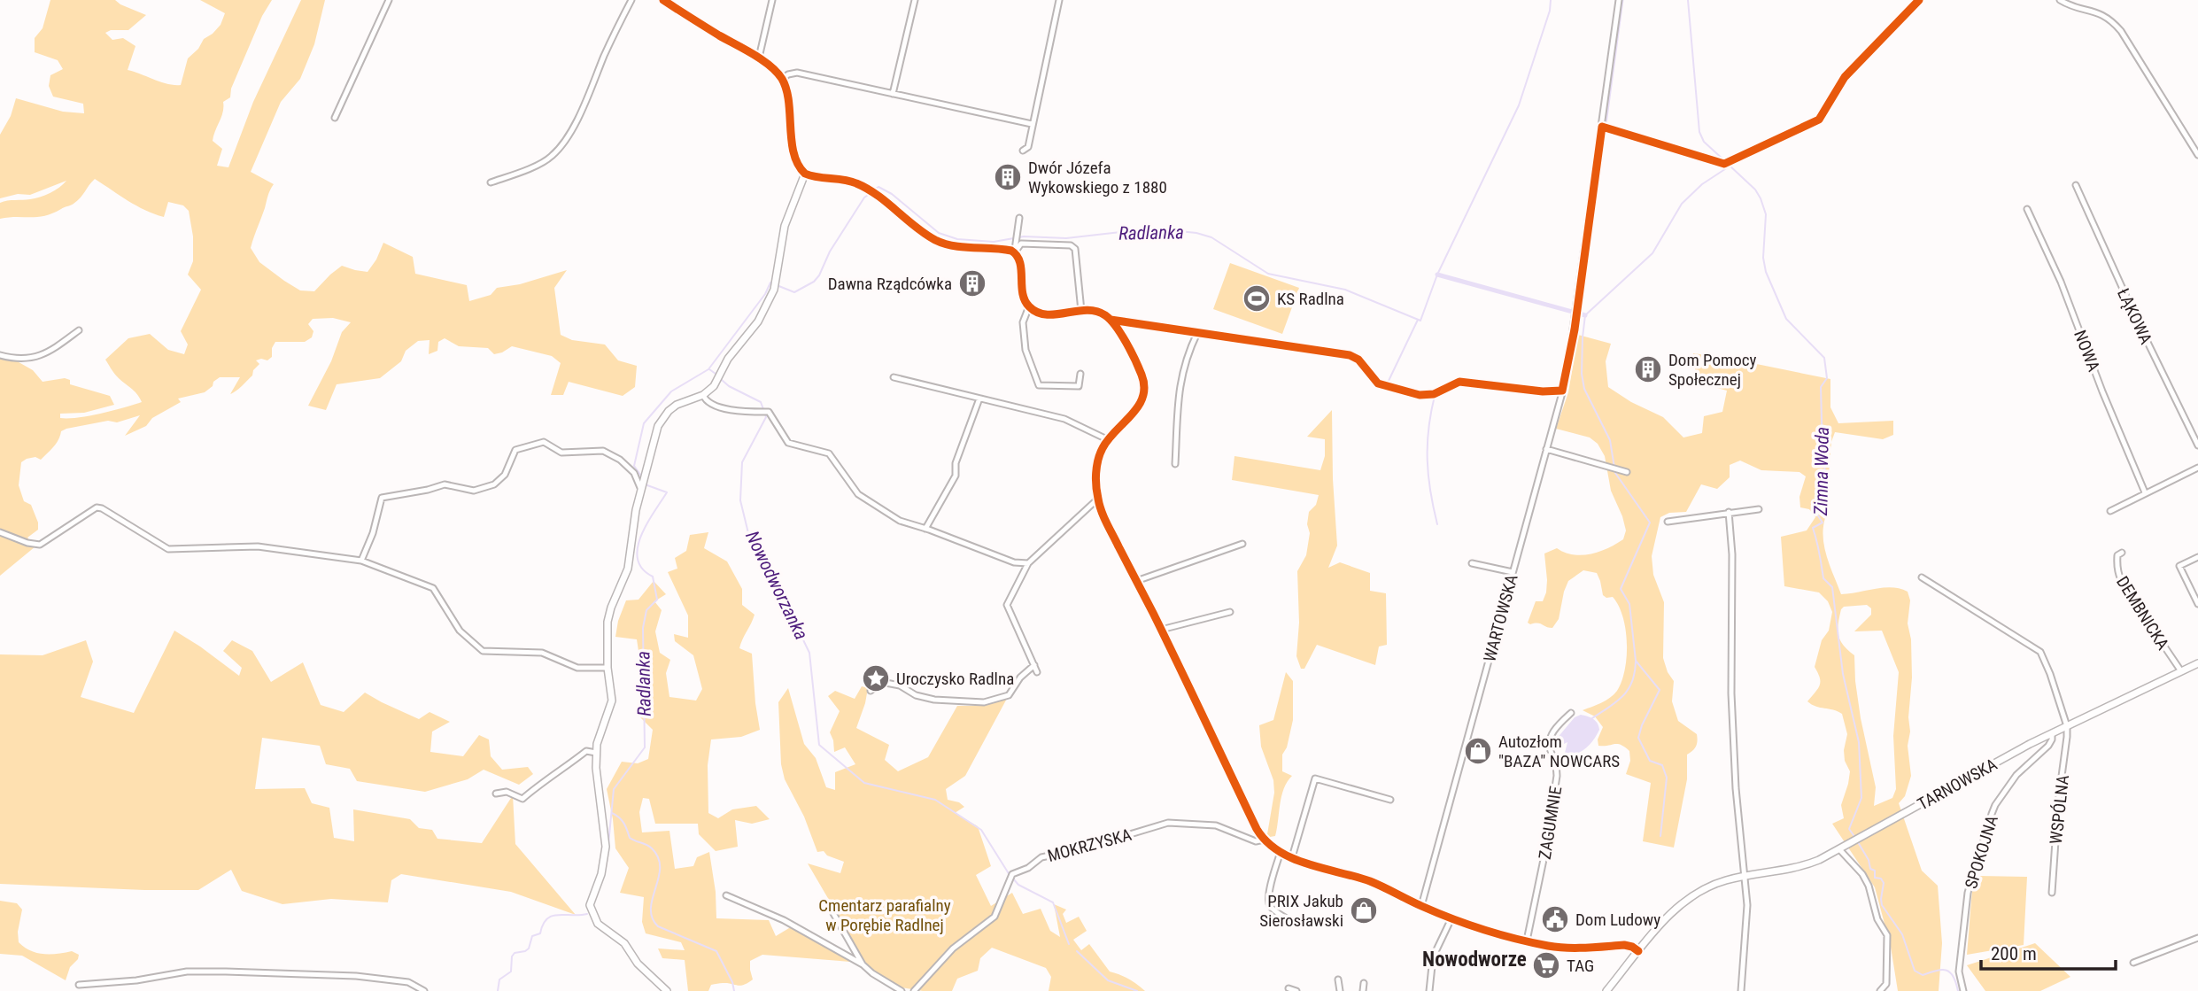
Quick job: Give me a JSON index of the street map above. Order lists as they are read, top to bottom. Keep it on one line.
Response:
{"streets":{"street":["ŁĄKOWA","NOWA","DEMBNICKA","WARTOWSKA","TARNOWSKA","WSPÓLNA","ZAGUMNIE","MOKRZYSKA","SPOKOJNA"]},"crossings":[["DEMBNICKA","TARNOWSKA"],["TARNOWSKA","WSPÓLNA"],["TARNOWSKA","SPOKOJNA"]],"districts":["Nowodworze"],"water":["Radlanka","Zimna Woda","Nowodworzanka"],"parks":["Cmentarz parafialny w Porębie Radlnej"],"places":{"building":["Dwór Józefa Wykowskiego z 1880","Dawna Rządcówka","Dom Pomocy Społecznej"],"sports":["KS Radlna"],"place":["Uroczysko Radlna"],"shop":["Autozłom \"BAZA\" NOWCARS","PRIX Jakub Sierosławski"],"public building":["Dom Ludowy"],"supermarket":["TAG"]},"scale_bar":"200 m"}
